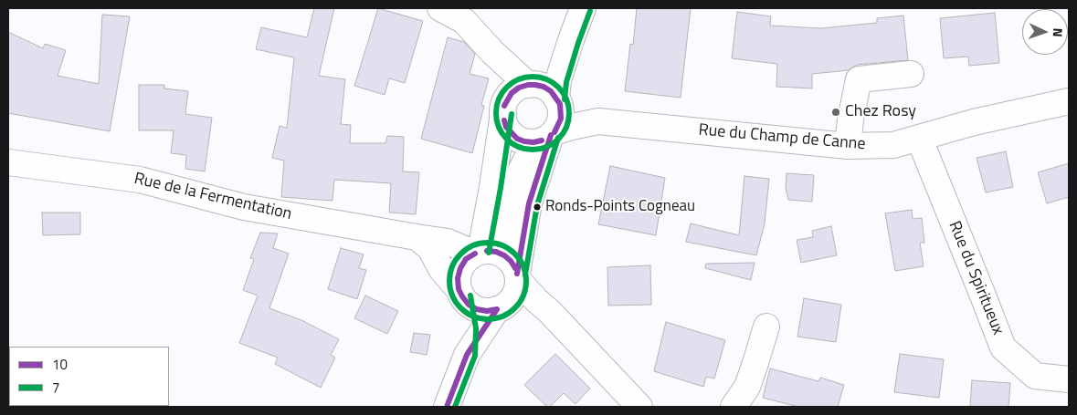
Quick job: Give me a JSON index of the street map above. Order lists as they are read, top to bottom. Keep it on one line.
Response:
{"streets":{"street":["Rue du Champ de Canne","Rue de la Fermentation","Rue du Spiritueux"]},"crossings":[["Rue du Champ de Canne","Rue du Spiritueux"]],"places":["Chez Rosy","Ronds-Points Cogneau"],"lines":["transit line 7","transit line 10"],"legend":["10","7"],"north":"right"}
